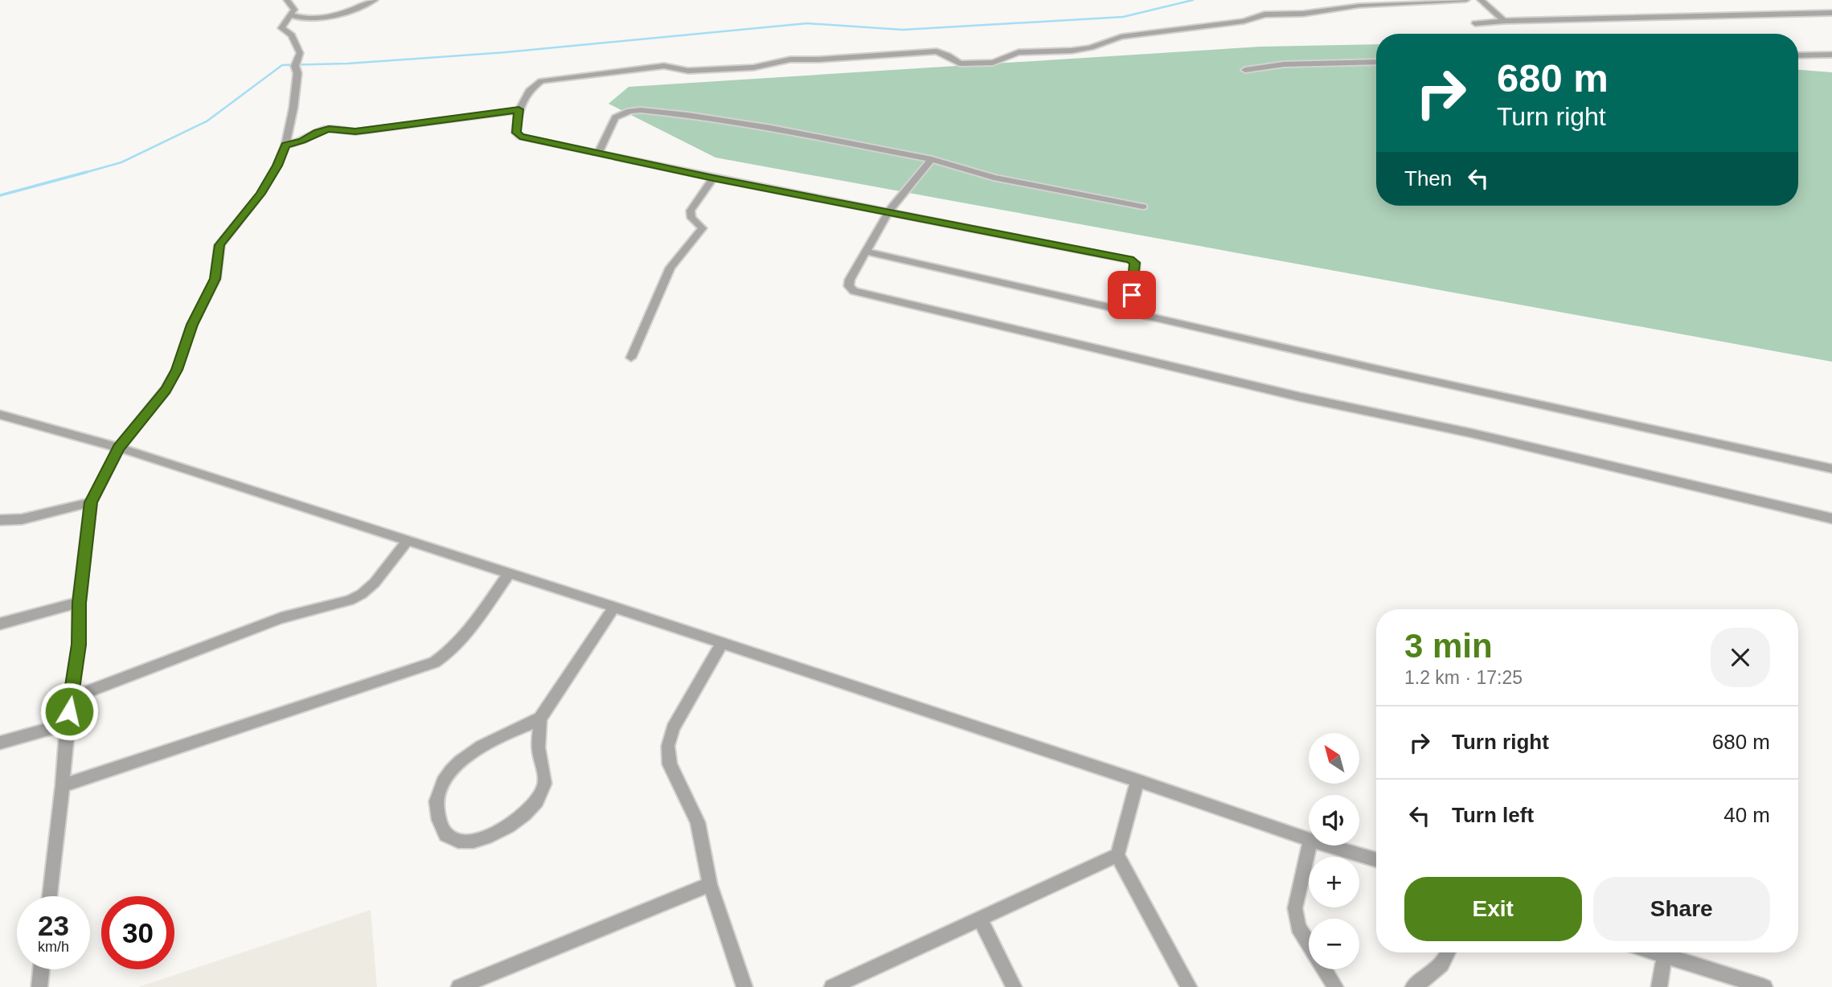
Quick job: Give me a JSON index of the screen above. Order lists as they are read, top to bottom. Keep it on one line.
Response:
{"north":"top left","page":{"turn":["680 m","Turn right"],"then":"Then","heading":["3 min","1.2 km · 17:25"],"list":[{"name":"Turn right","value":"680 m"},{"name":"Turn left","value":"40 m"}],"map_buttons":["+","−"],"buttons":["Exit","Share"],"speed":"23 km/h","limit":"30"}}
